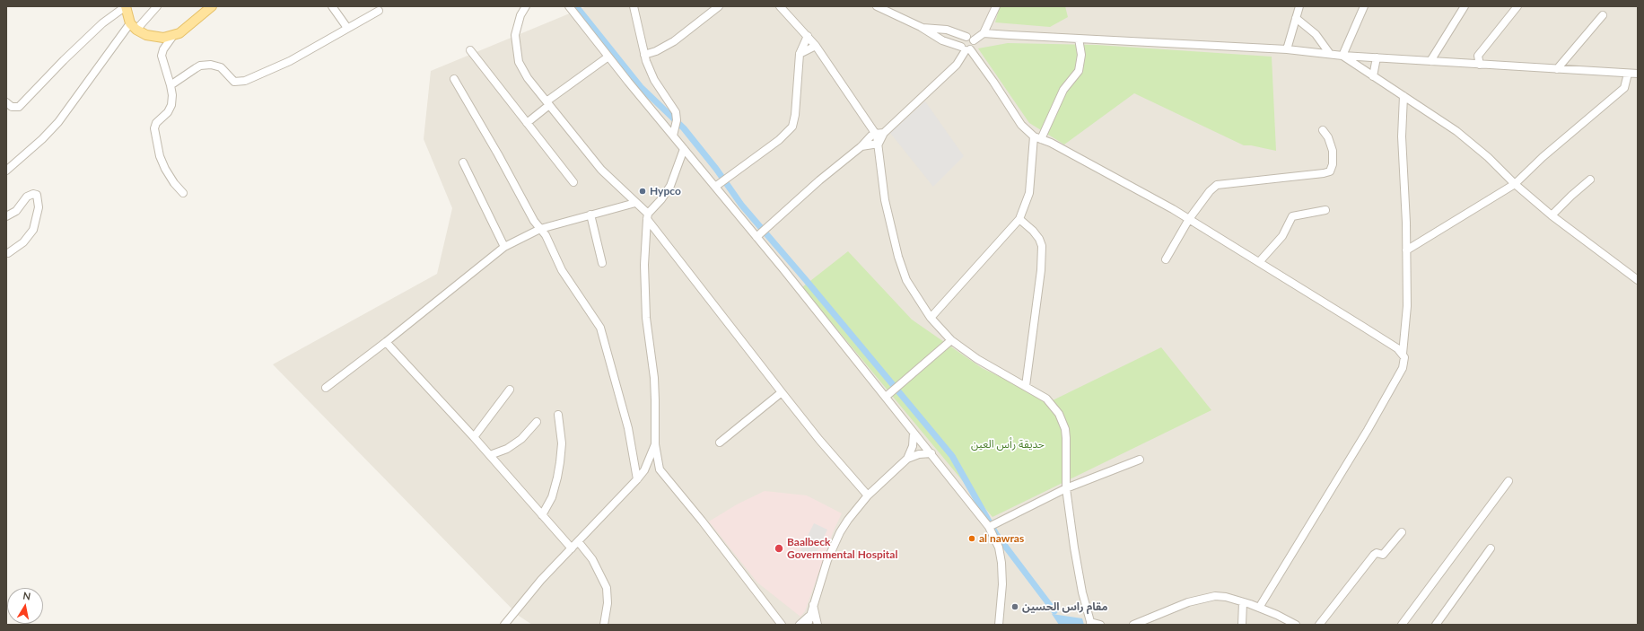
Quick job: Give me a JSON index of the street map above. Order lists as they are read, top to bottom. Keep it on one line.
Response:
{"parks":["حديقة رأس العين"],"places":["Hypco","al nawras","Baalbeck Governmental Hospital","مقام راس الحسين"],"north":"top"}
